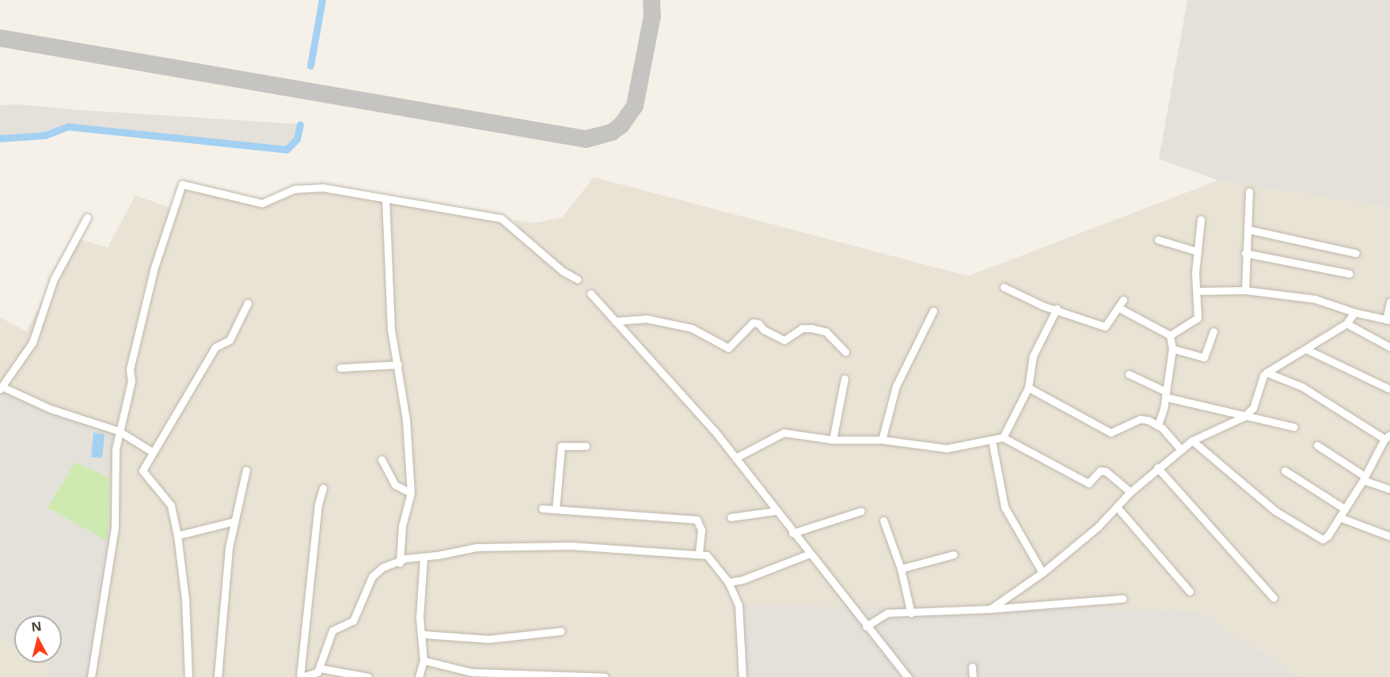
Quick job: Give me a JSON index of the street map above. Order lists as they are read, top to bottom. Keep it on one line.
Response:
{"north":"top"}
